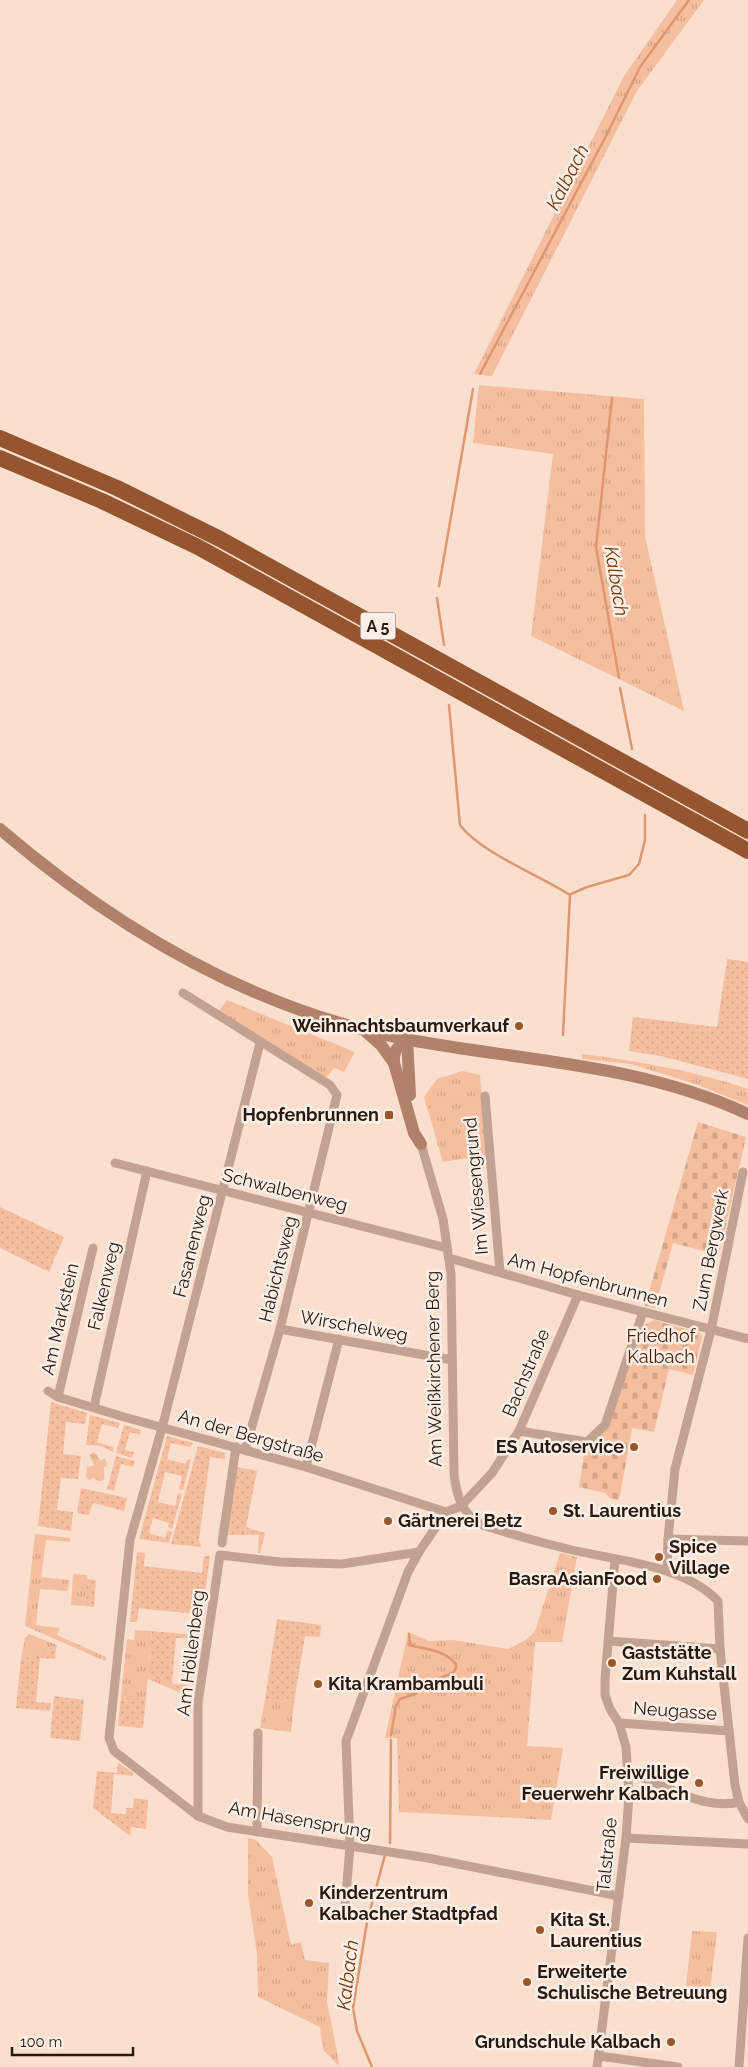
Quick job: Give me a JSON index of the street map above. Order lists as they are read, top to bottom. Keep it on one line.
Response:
{"streets":{"highway":["A 5"],"main road":["Am Weißkirchener Berg"],"street":["Im Wiesengrund","Schwalbenweg","Fasanenweg","Zum Bergwerk","Habichtsweg","Am Hopfenbrunnen","Falkenweg","Am Markstein","Wirschelweg","Bachstraße","An der Bergstraße","Am Höllenberg","Neugasse","Am Hasensprung","Talstraße"]},"crossings":[["Im Wiesengrund","Am Hopfenbrunnen"],["Schwalbenweg","Fasanenweg"],["Schwalbenweg","Habichtsweg"],["Schwalbenweg","Falkenweg"],["Schwalbenweg","Am Weißkirchener Berg"],["Fasanenweg","Habichtsweg"],["Fasanenweg","An der Bergstraße"],["Fasanenweg","Am Hasensprung"],["Zum Bergwerk","Am Hopfenbrunnen"],["Habichtsweg","Wirschelweg"],["Habichtsweg","An der Bergstraße"],["Am Hopfenbrunnen","Am Weißkirchener Berg"],["Am Hopfenbrunnen","Bachstraße"],["Falkenweg","An der Bergstraße"],["Am Markstein","An der Bergstraße"],["Wirschelweg","Am Weißkirchener Berg"],["Am Weißkirchener Berg","Bachstraße"],["An der Bergstraße","Am Hasensprung"],["Am Höllenberg","Am Hasensprung"],["Neugasse","Talstraße"],["Am Hasensprung","Talstraße"]],"water":["Kalbach"],"parks":["Friedhof Kalbach"],"places":{"other":["Weihnachtsbaumverkauf","ES Autoservice","St. Laurentius","Gärtnerei Betz","Spice Village","BasraAsianFood","Gaststätte Zum Kuhstall","Kita Krambambuli","Freiwillige Feuerwehr Kalbach","Kinderzentrum Kalbacher Stadtpfad","Kita St. Laurentius","Erweiterte Schulische Betreuung","Grundschule Kalbach"],"transit":["Hopfenbrunnen"]},"scale_bar":"100 m"}
